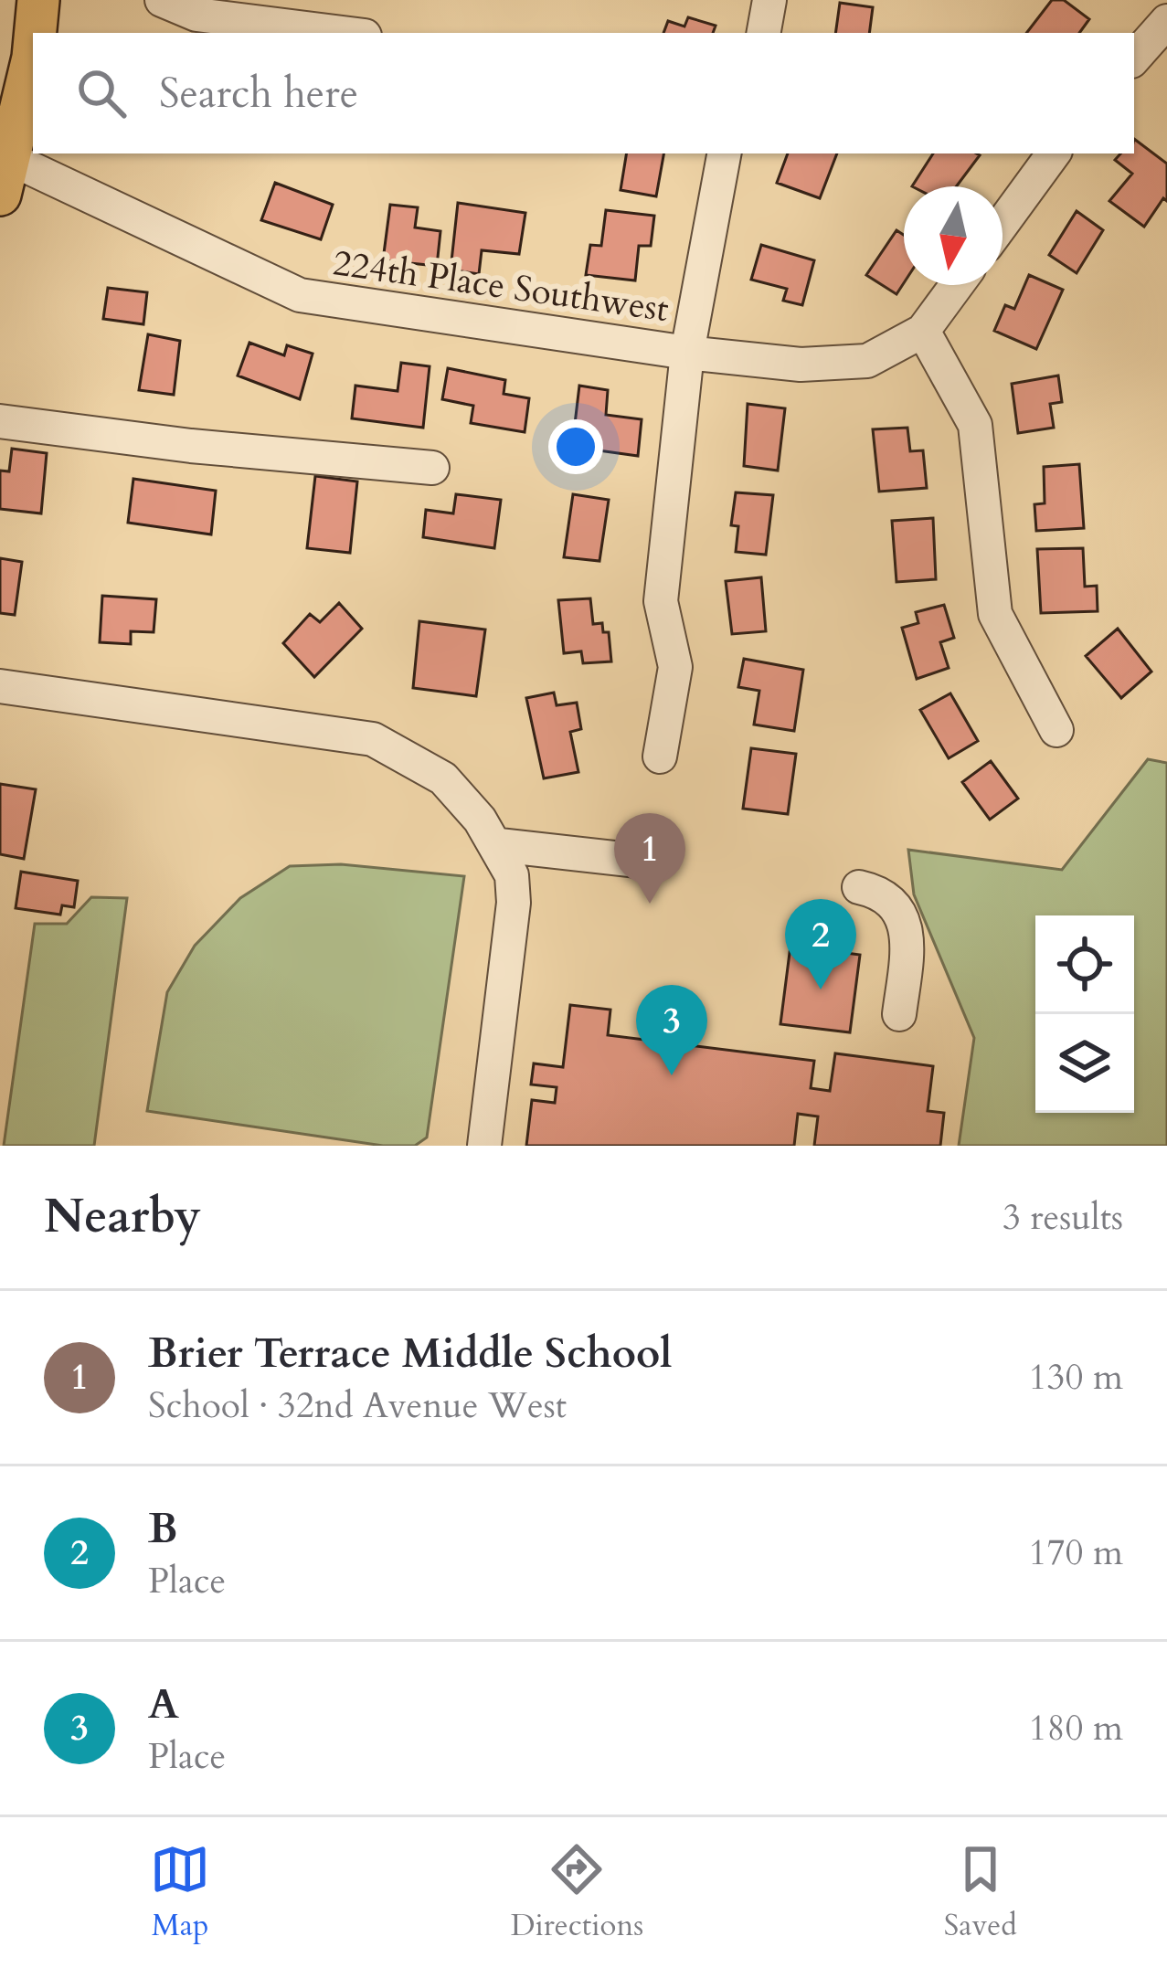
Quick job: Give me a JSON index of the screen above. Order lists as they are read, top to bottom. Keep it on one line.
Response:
{"streets":{"street":["224th Place Southwest"]},"north":"bottom","page":{"search":"Search here","pins":["1","2","3"],"heading":["Nearby","3 results"],"list":[{"mark":"1","name":"Brier Terrace Middle School","note":"School · 32nd Avenue West","value":"130 m"},{"mark":"2","name":"B","note":"Place","value":"170 m"},{"mark":"3","name":"A","note":"Place","value":"180 m"}],"nav":["Map","Directions","Saved"]}}
